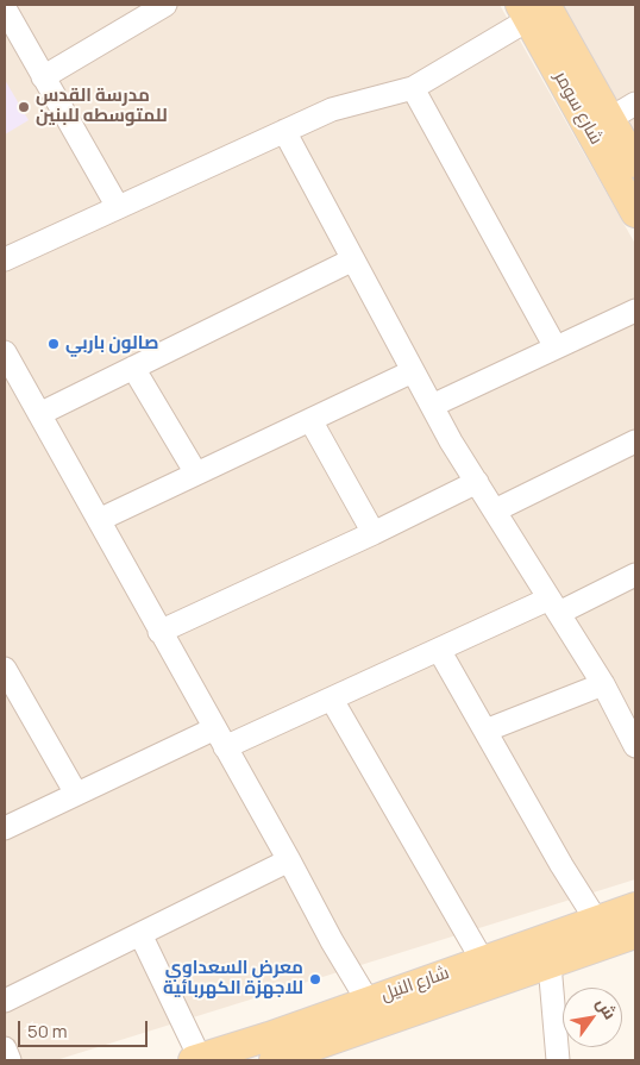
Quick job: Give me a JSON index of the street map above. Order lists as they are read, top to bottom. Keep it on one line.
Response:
{"streets":{"main road":["شارع سومر","شارع النيل"]},"places":["مدرسة القدس للمتوسطه للبنين","صالون باربي","معرض السعداوي للاجهزة الكهربائية"],"scale_bar":"50 m","north":"top right"}
